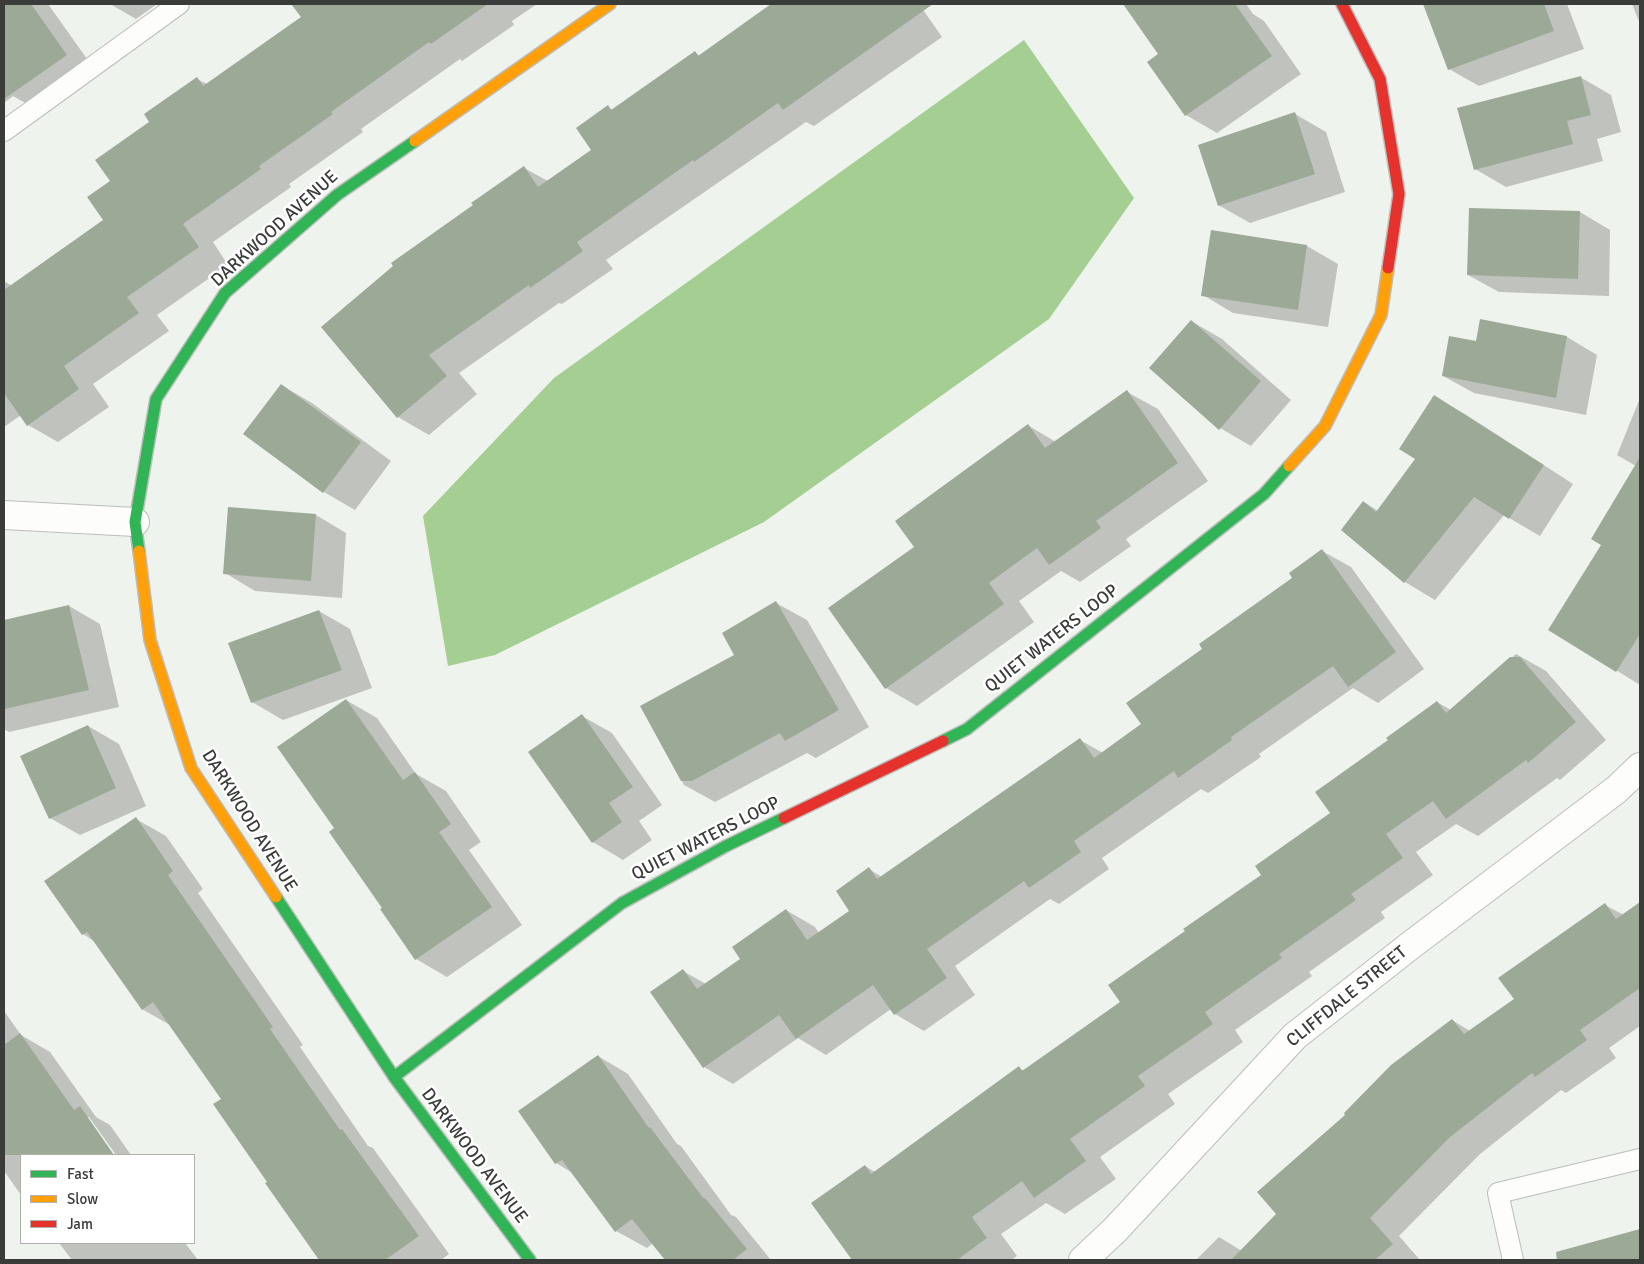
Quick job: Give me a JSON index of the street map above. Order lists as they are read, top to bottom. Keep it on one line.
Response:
{"streets":{"street":["DARKWOOD AVENUE","QUIET WATERS LOOP","CLIFFDALE STREET"]},"crossings":[["DARKWOOD AVENUE","QUIET WATERS LOOP"]],"legend":["Fast","Slow","Jam"]}
